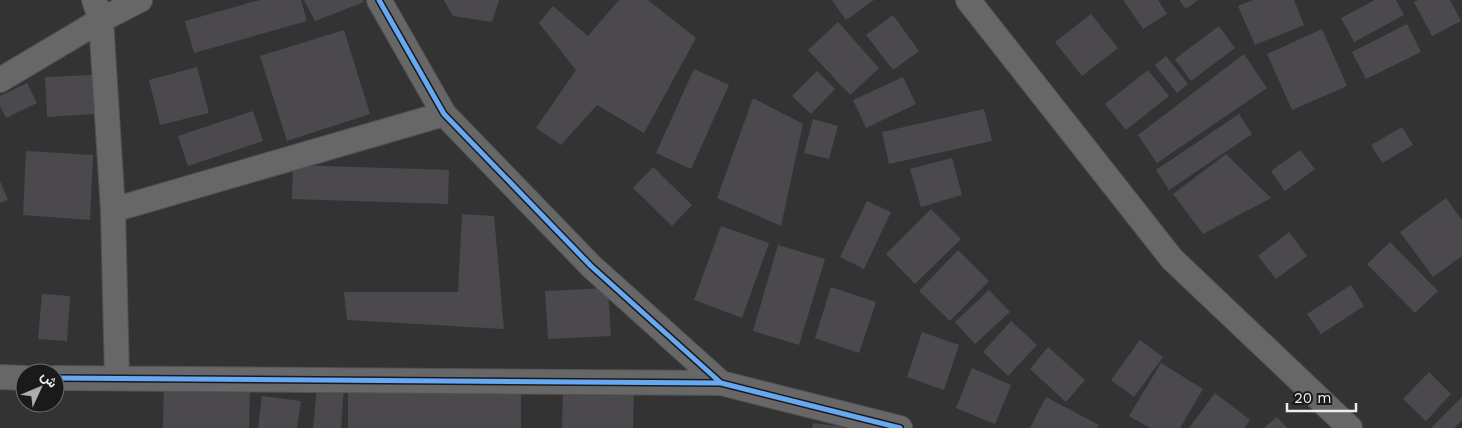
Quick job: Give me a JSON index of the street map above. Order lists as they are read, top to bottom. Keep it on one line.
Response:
{"scale_bar":"20 m","north":"top right"}
